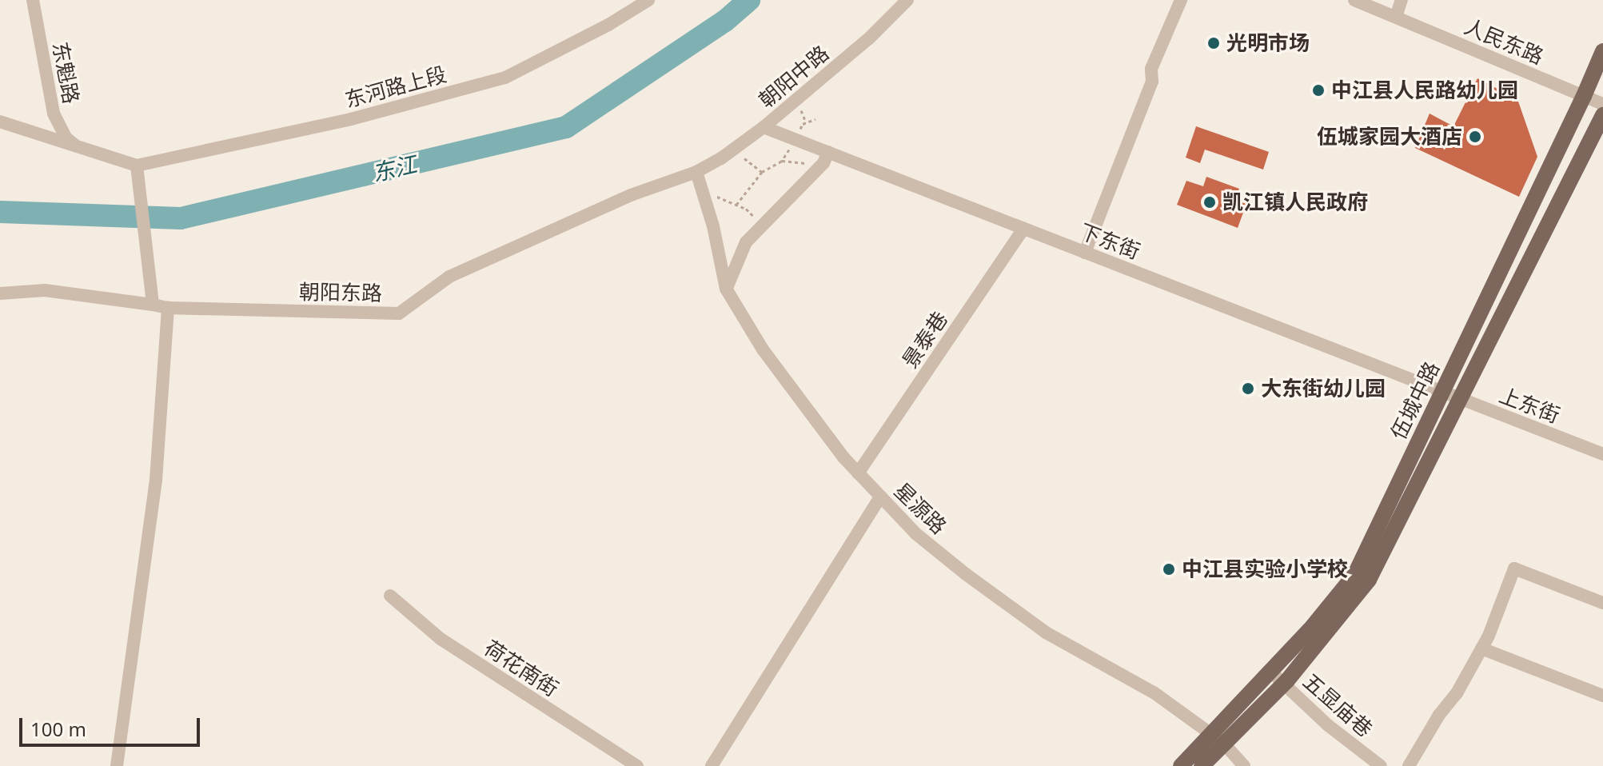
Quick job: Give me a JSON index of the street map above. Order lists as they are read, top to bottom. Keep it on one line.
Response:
{"streets":{"main road":["伍城中路"],"street":["人民东路","东魁路","朝阳中路","东河路上段","下东街","朝阳东路","景泰巷","上东街","星源路","荷花南街","五显庙巷"]},"crossings":[["人民东路","伍城中路"],["朝阳中路","下东街"],["朝阳中路","朝阳东路"],["朝阳中路","星源路"],["下东街","景泰巷"],["下东街","伍城中路"],["下东街","上东街"],["朝阳东路","星源路"],["景泰巷","星源路"],["伍城中路","上东街"],["伍城中路","星源路"],["伍城中路","五显庙巷"]],"water":["东江"],"places":["光明市场","中江县人民路幼儿园","伍城家园大酒店","凯江镇人民政府","大东街幼儿园","中江县实验小学校"],"scale_bar":"100 m"}
